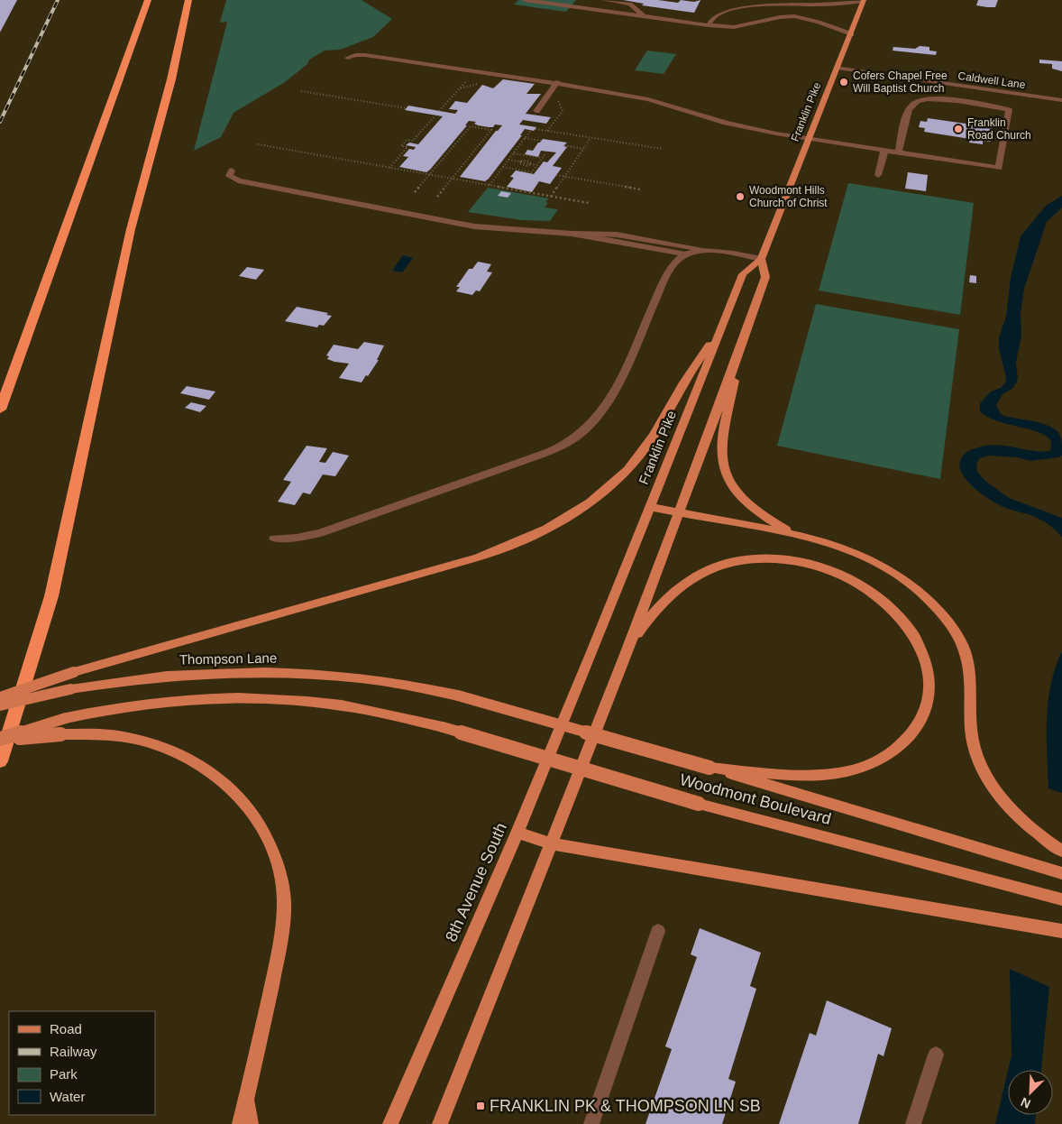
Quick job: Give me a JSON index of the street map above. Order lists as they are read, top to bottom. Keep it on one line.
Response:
{"streets":{"main road":["Franklin Pike","Thompson Lane","Woodmont Boulevard","8th Avenue South"],"street":["Caldwell Lane"]},"crossings":[["Caldwell Lane","Franklin Pike"],["Franklin Pike","8th Avenue South"],["Thompson Lane","Woodmont Boulevard"]],"places":{"other":["Cofers Chapel Free Will Baptist Church","Franklin Road Church","Woodmont Hills Church of Christ"],"transit":["FRANKLIN PK & THOMPSON LN SB"]},"legend":["Road","Railway","Park","Water"],"north":"bottom left"}
